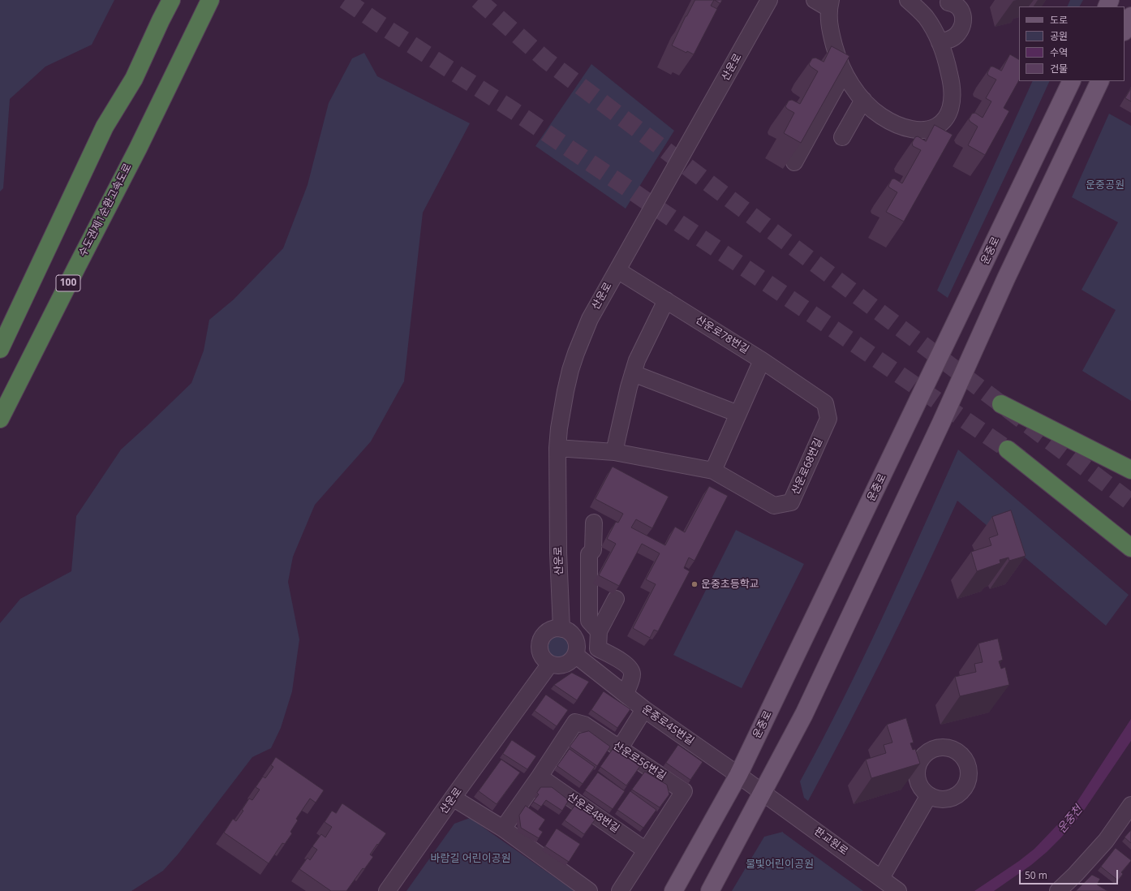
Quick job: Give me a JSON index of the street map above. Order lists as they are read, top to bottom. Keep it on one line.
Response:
{"streets":{"highway":["수도권제1순환고속도로","100"],"main road":["운중로"],"street":["산운로","산운로78번길","산운로68번길","운중로45번길","산운로56번길","산운로48번길","판교원로"]},"crossings":[["산운로","산운로78번길"],["산운로","산운로68번길"],["산운로","운중로45번길"],["운중로","운중로45번길"],["산운로78번길","산운로68번길"],["운중로45번길","판교원로"],["산운로56번길","산운로48번길"]],"water":["운중천"],"parks":["운중공원","바람길 어린이공원","물빛어린이공원"],"places":["운중초등학교"],"legend":["도로","공원","수역","건물"],"scale_bar":"50 m"}
